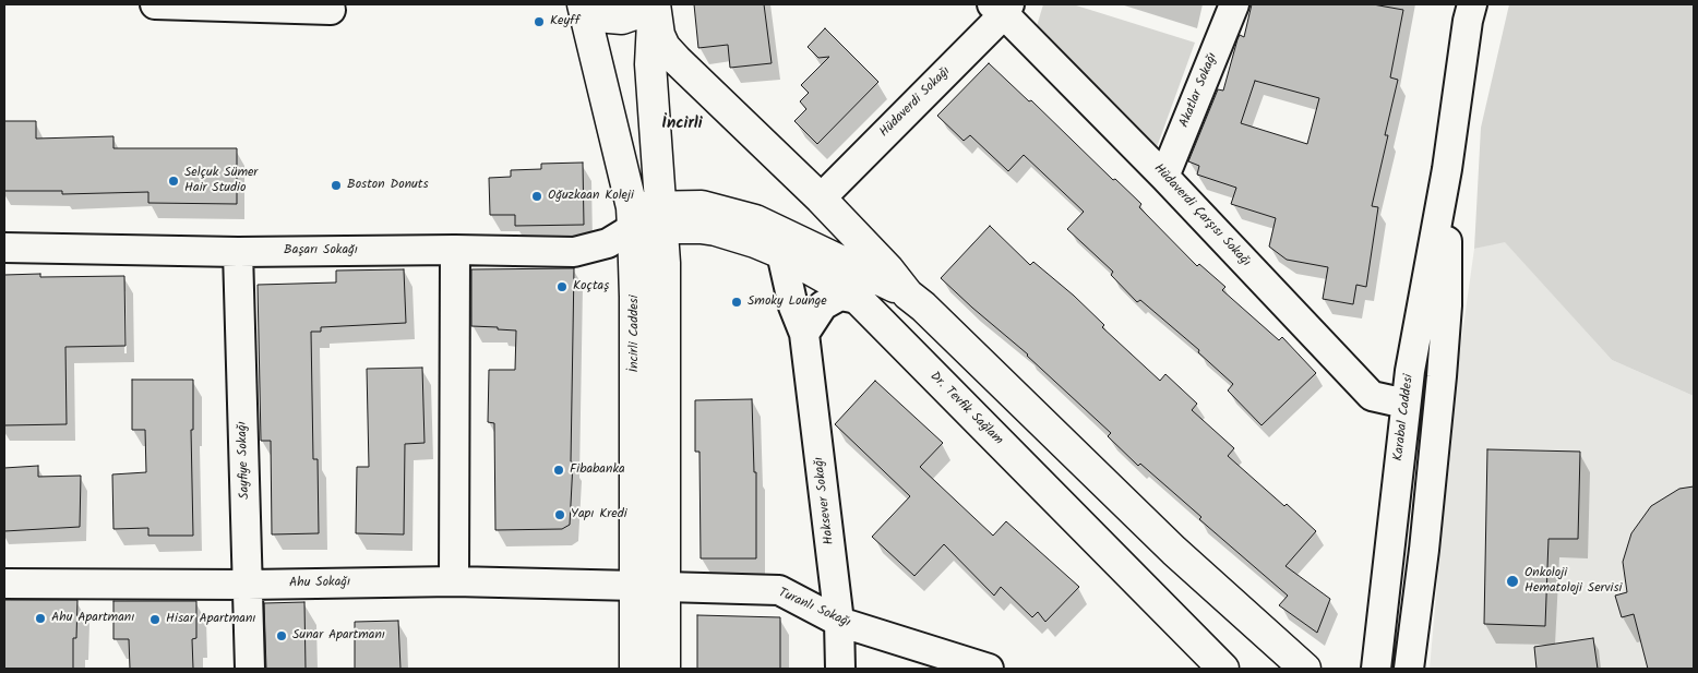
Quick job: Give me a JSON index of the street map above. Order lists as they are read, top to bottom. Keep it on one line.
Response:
{"streets":{"main road":["İncirli Caddesi","Dr. Tevfik Sağlam"],"street":["Akatlar Sokağı","Hüdaverdi Sokağı","Hüdaverdi Çarşısı Sokağı","Başarı Sokağı","Karabal Caddesi","Sayfiye Sokağı","Haksever Sokağı","Ahu Sokağı","Turanlı Sokağı"]},"crossings":[["Akatlar Sokağı","Hüdaverdi Çarşısı Sokağı"],["Hüdaverdi Sokağı","Hüdaverdi Çarşısı Sokağı"],["Hüdaverdi Çarşısı Sokağı","Karabal Caddesi"],["Başarı Sokağı","İncirli Caddesi"],["Başarı Sokağı","Sayfiye Sokağı"],["İncirli Caddesi","Ahu Sokağı"],["Dr. Tevfik Sağlam","Haksever Sokağı"],["Sayfiye Sokağı","Ahu Sokağı"],["Haksever Sokağı","Turanlı Sokağı"]],"districts":["İncirli"],"places":["Keyff","Selçuk Sümer Hair Studio","Boston Donuts","Oğuzkaan Koleji","Koçtaş","Smoky Lounge","Fibabanka","Yapı Kredi","Onkoloji Hematoloji Servisi","Ahu Apartmanı","Hisar Apartmanı","Sunar Apartmanı"]}
